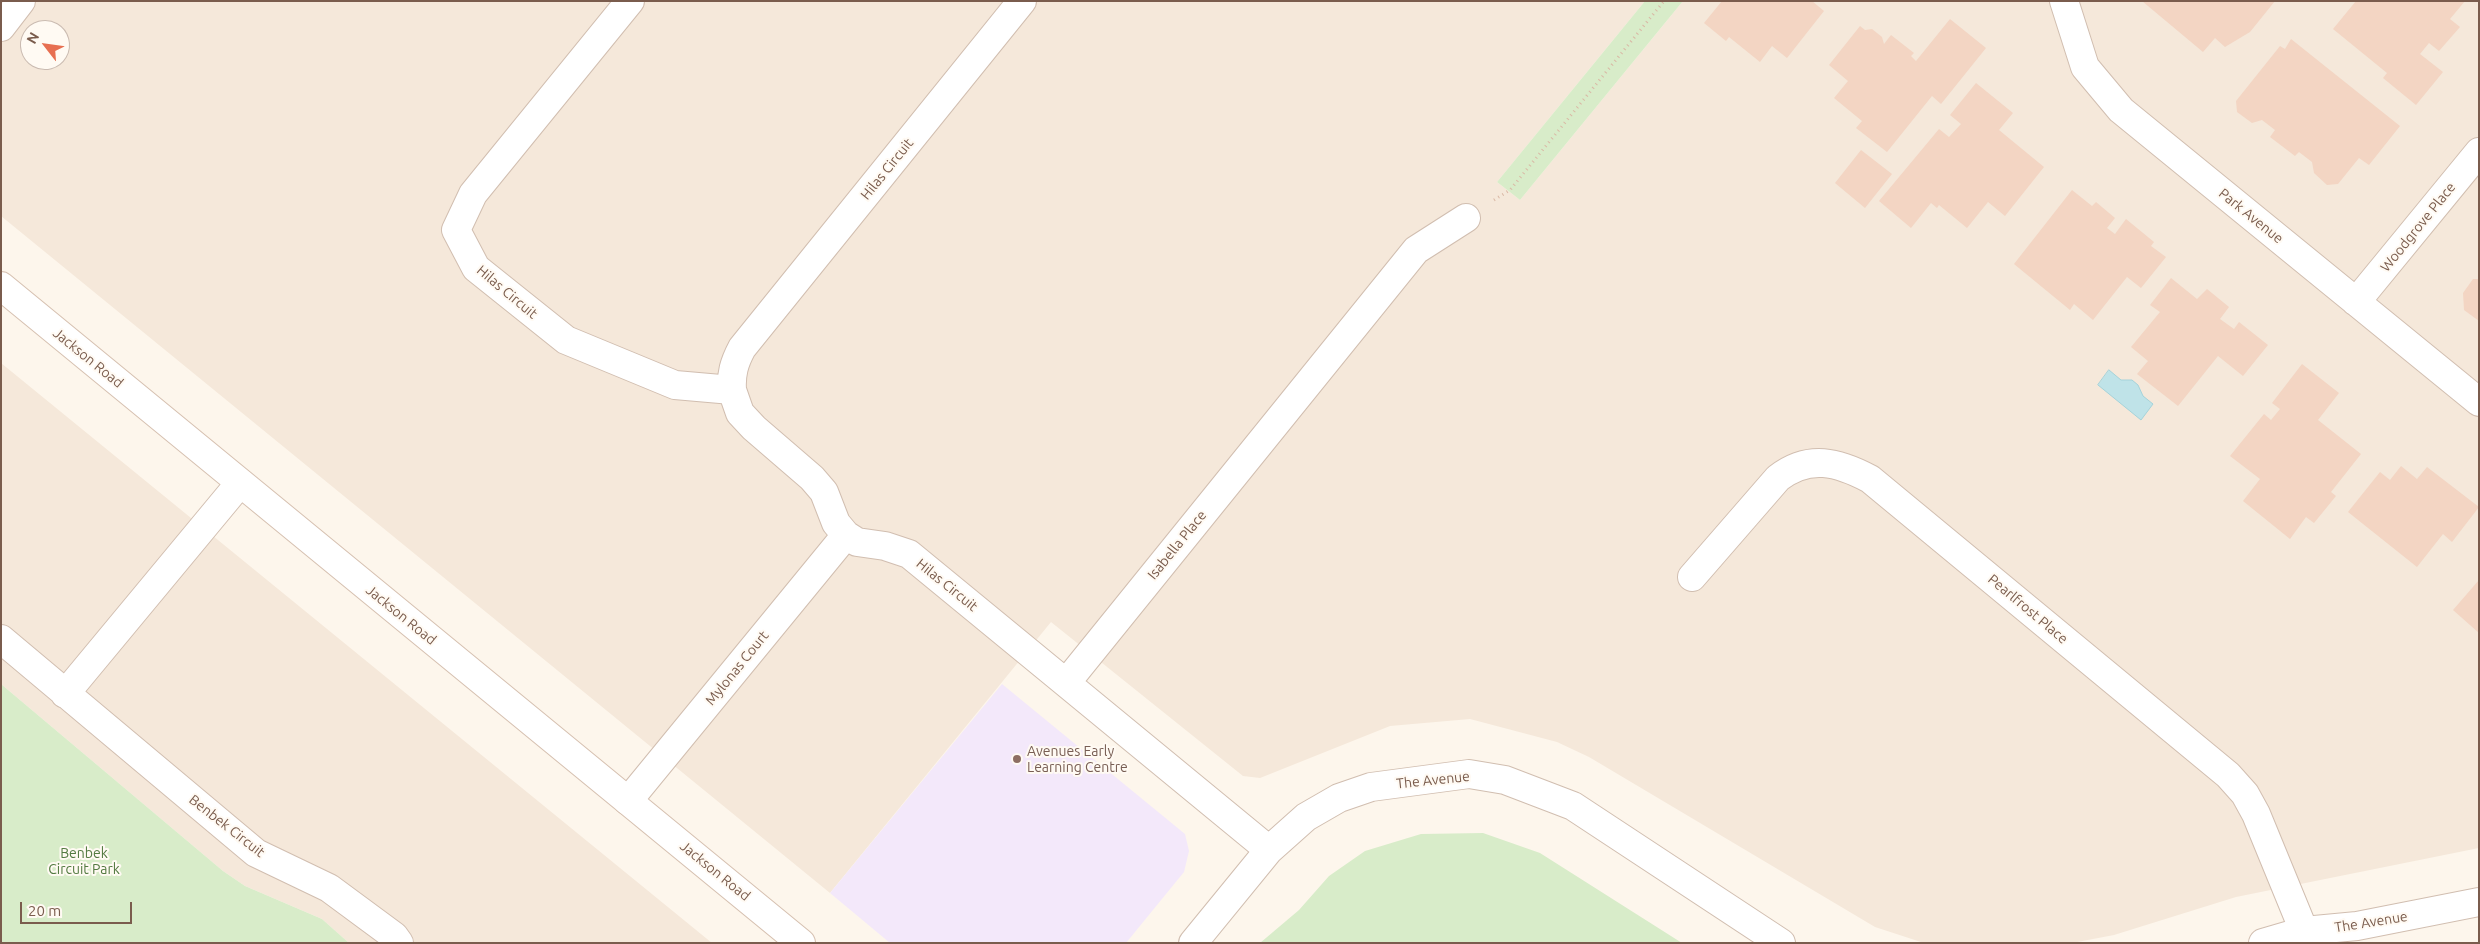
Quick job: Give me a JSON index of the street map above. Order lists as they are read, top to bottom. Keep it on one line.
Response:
{"streets":{"street":["Hilas Circuit","Park Avenue","Woodgrove Place","Jackson Road","Isabella Place","Pearlfrost Place","Mylonas Court","The Avenue","Benbek Circuit"]},"crossings":[["Hilas Circuit","Isabella Place"],["Hilas Circuit","Mylonas Court"],["Park Avenue","Woodgrove Place"],["Jackson Road","Mylonas Court"],["Pearlfrost Place","The Avenue"]],"parks":["Benbek Circuit Park"],"places":["Avenues Early Learning Centre"],"scale_bar":"20 m","north":"top left"}
